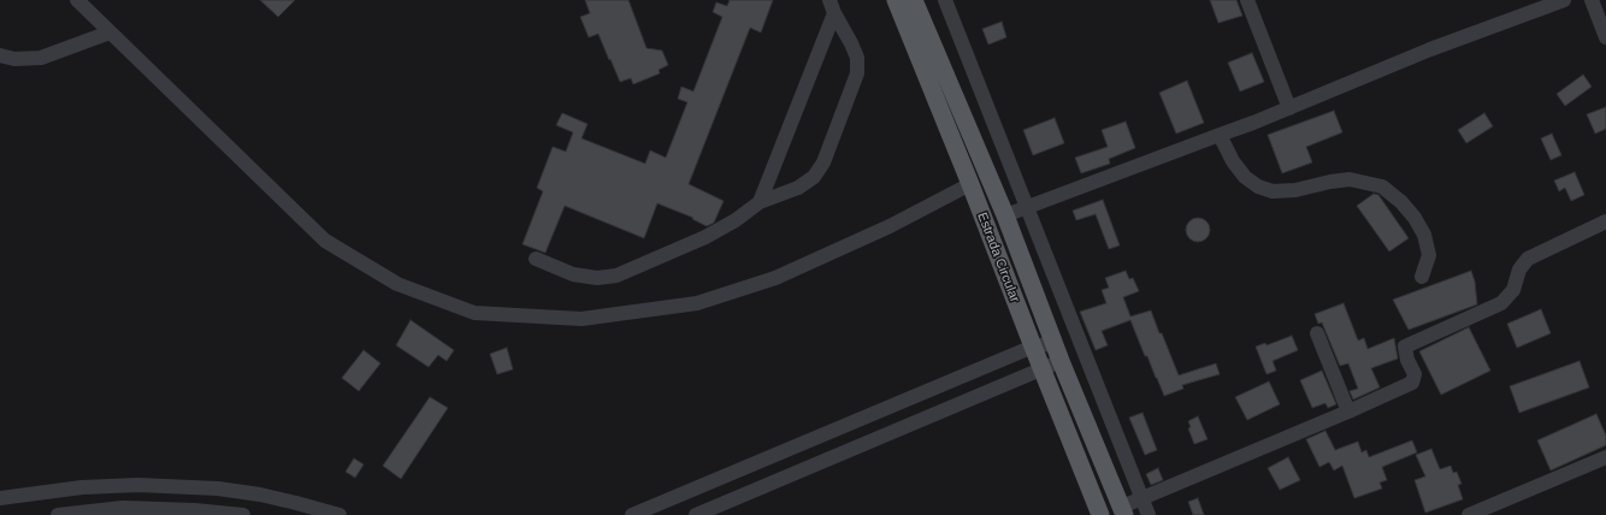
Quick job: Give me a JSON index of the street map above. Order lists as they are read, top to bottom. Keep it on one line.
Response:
{"streets":{"main road":["Estrada Circular"]}}
